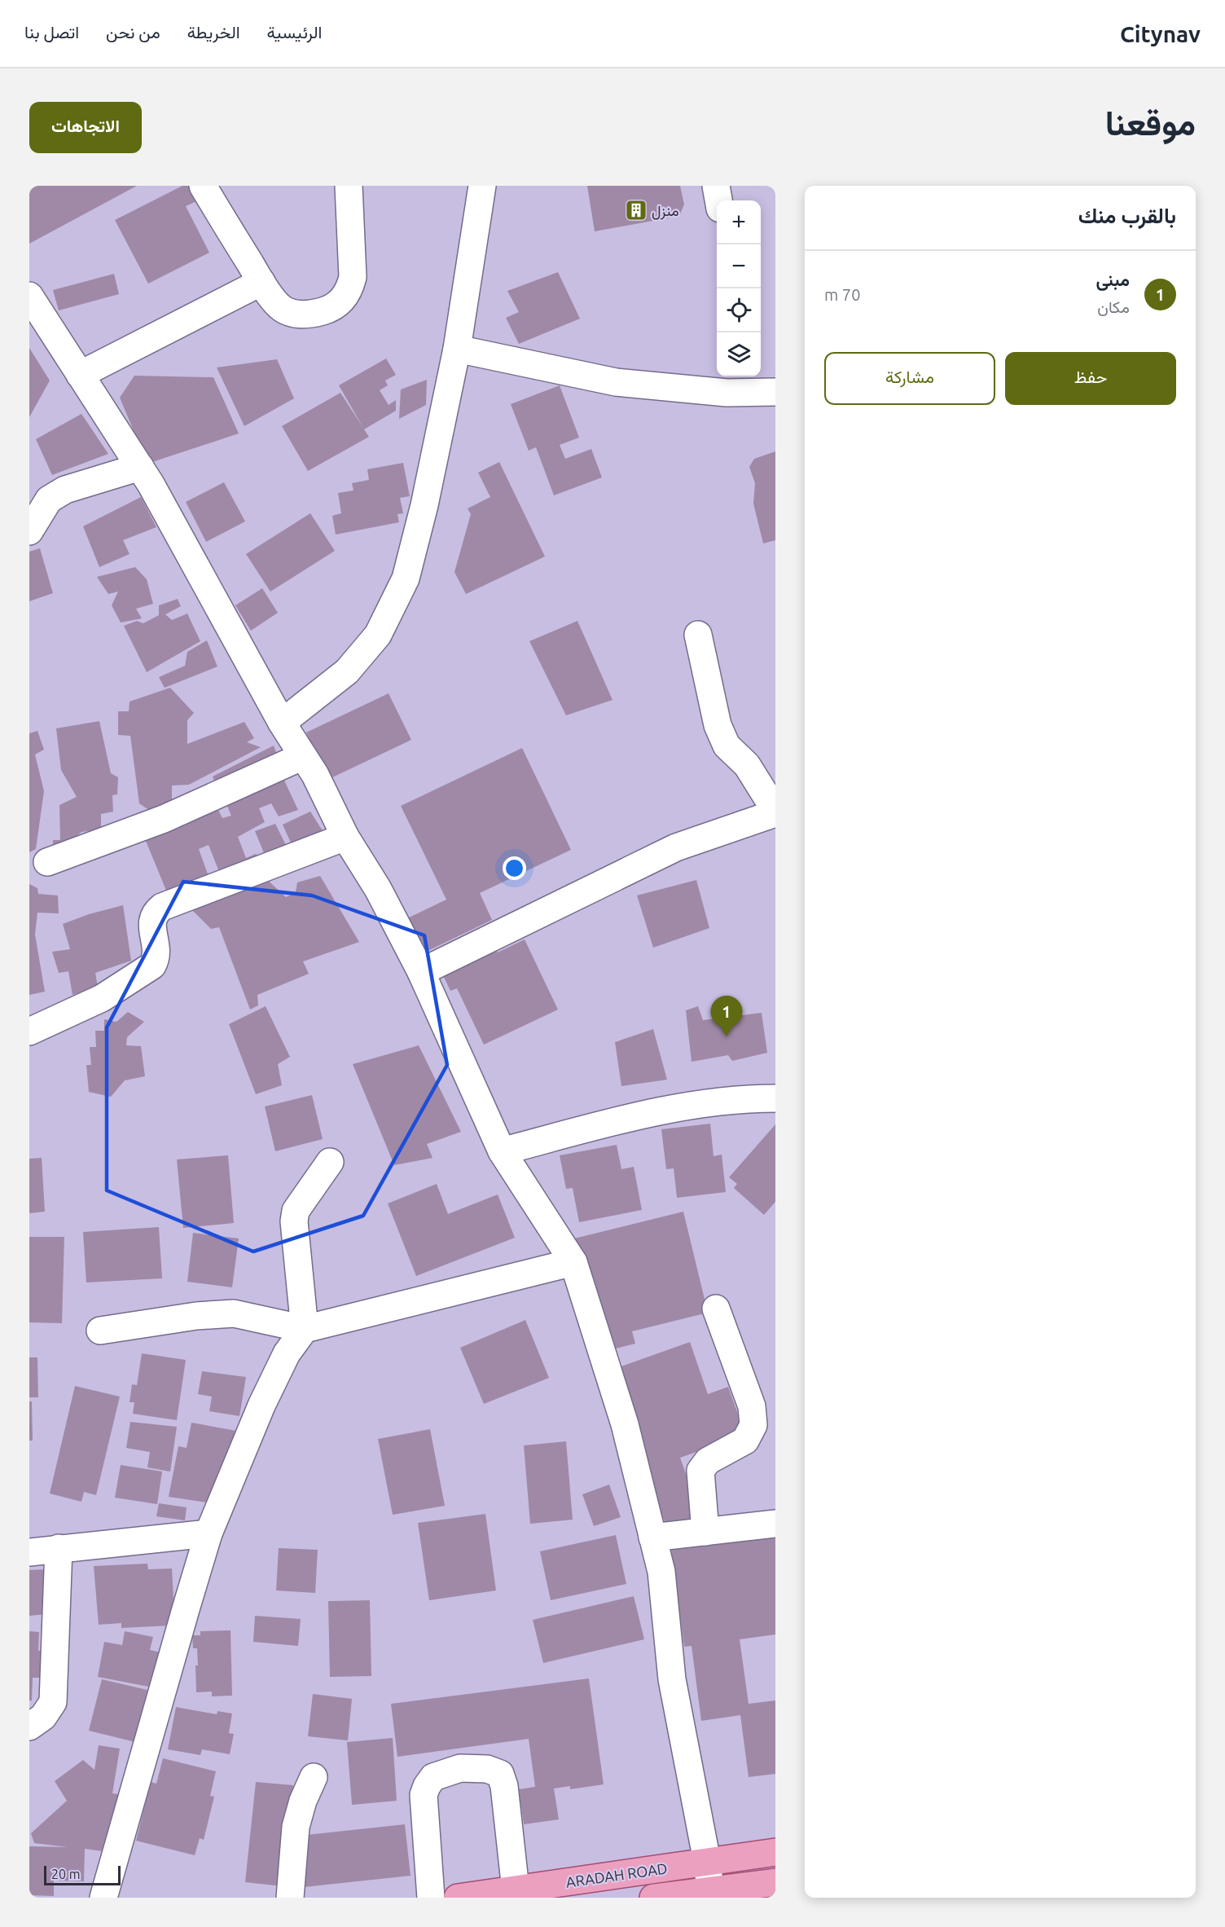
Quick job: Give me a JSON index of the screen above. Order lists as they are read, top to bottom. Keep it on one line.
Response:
{"streets":{"main road":["ARADAH ROAD"]},"places":{"building":["منزل"]},"scale_bar":"20 m","page":{"header":"Citynav","nav":["الرئيسية","الخريطة","من نحن","اتصل بنا"],"title":"موقعنا","buttons":["الاتجاهات",["حفظ","مشاركة"]],"heading":"بالقرب منك","map_buttons":["+","−"],"list":[{"mark":"1","name":"مبنى","note":"مكان","value":"70 m"}],"pins":"1","scale":"20 m"}}
